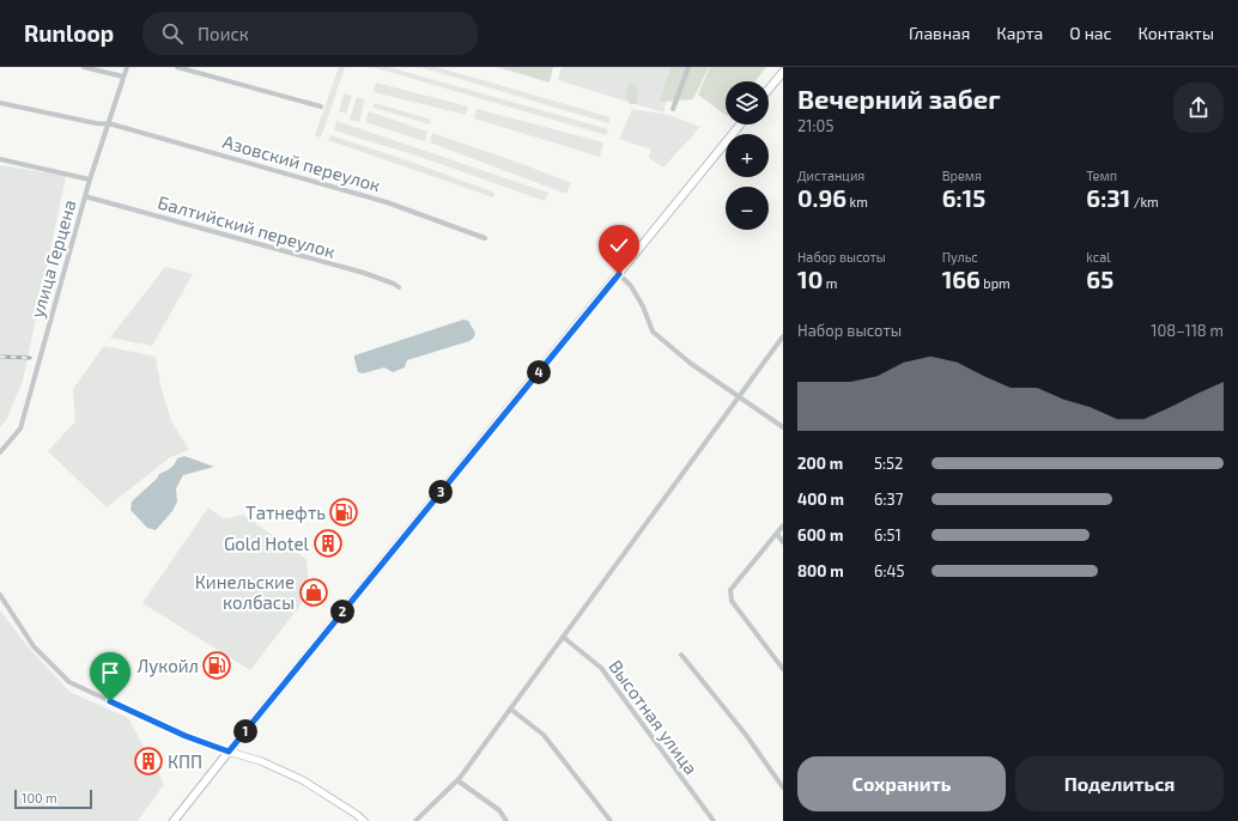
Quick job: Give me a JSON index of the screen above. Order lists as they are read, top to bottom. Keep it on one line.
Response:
{"streets":{"street":["Азовский переулок","Балтийский переулок","улица Герцена","Высотная улица"]},"crossings":[["Азовский переулок","улица Герцена"],["Балтийский переулок","улица Герцена"]],"places":{"fuel station":["Татнефть","Лукойл"],"building":["Gold Hotel","КПП"],"shop":["Кинельские колбасы"]},"scale_bar":"100 m","page":{"header":"Runloop","search":"Поиск","nav":["Главная","Карта","О нас","Контакты"],"heading":["Вечерний забег","21:05"],"map_buttons":["+","−"],"stats":[["Дистанция","0.96 km"],["Время","6:15"],["Темп","6:31 /km"],["Набор высоты","10 m"],["Пульс","166 bpm"],["kcal","65"]],"chart":["Набор высоты","108–118 m"],"pins":["4","3","2","1"],"list":[{"name":"200 m","note":"5:52"},{"name":"400 m","note":"6:37"},{"name":"600 m","note":"6:51"},{"name":"800 m","note":"6:45"}],"buttons":["Сохранить","Поделиться"],"scale":"100 m"}}
